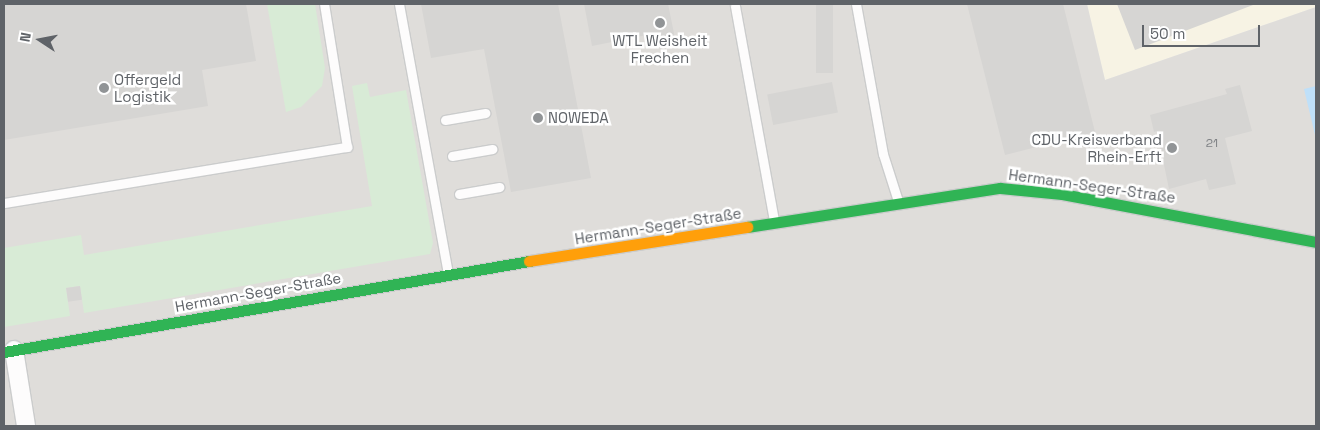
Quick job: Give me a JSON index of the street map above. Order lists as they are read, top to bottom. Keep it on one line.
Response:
{"streets":{"street":["Hermann-Seger-Straße"]},"places":["WTL Weisheit Frechen","Offergeld Logistik","NOWEDA","CDU-Kreisverband Rhein-Erft"],"house_numbers":["21"],"scale_bar":"50 m","north":"left"}
